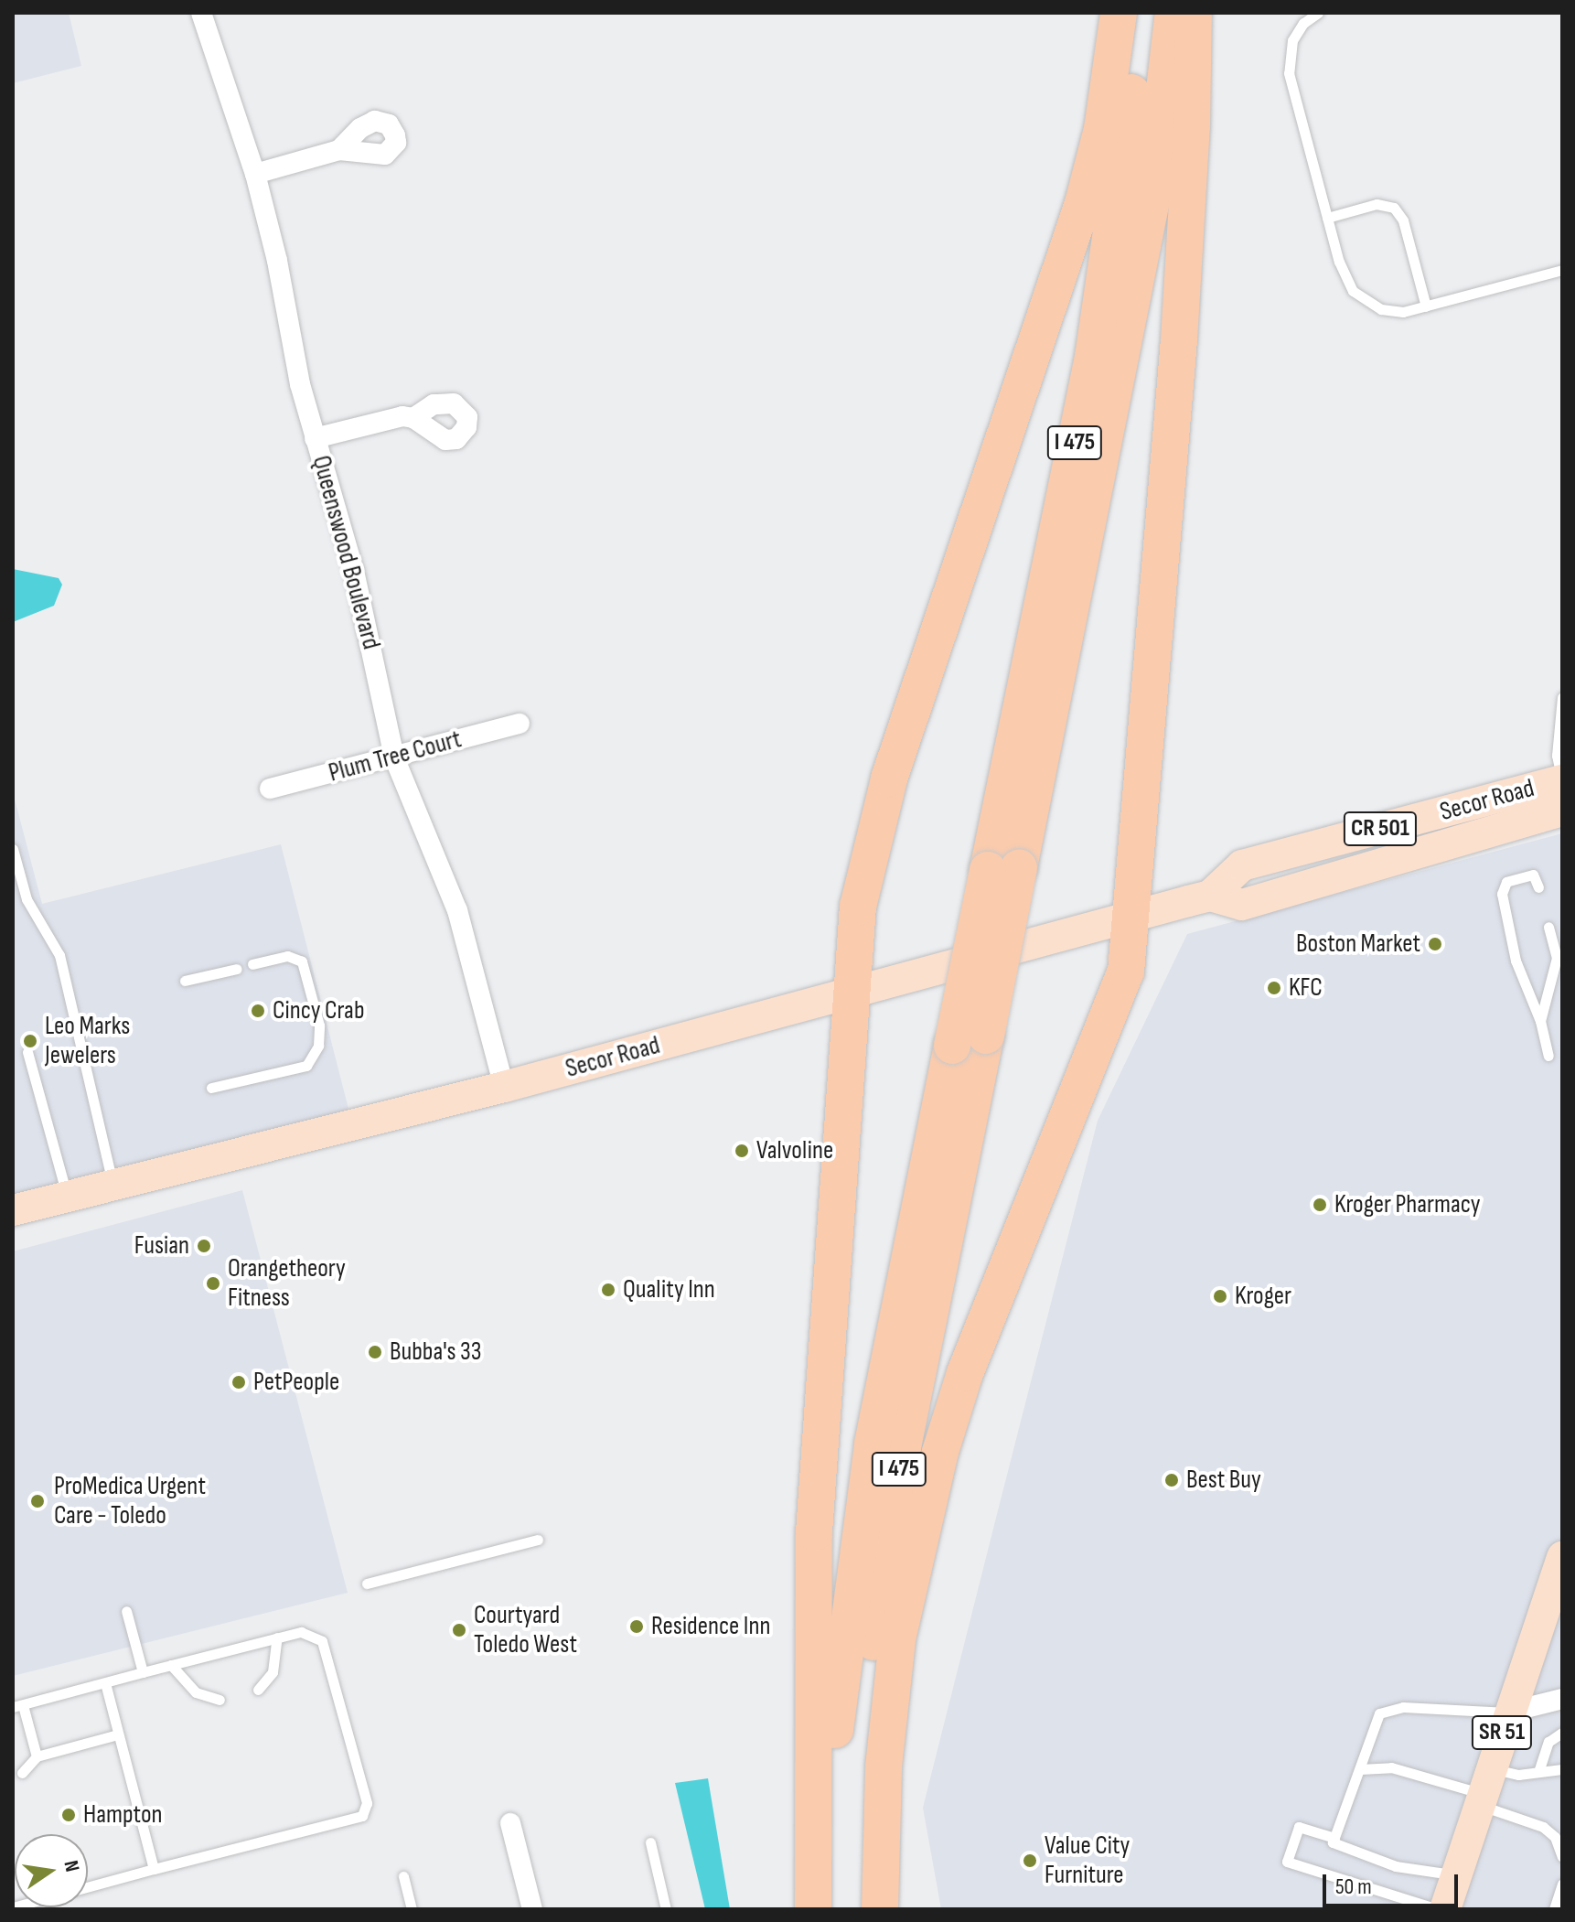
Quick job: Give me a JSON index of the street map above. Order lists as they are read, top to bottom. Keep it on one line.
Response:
{"streets":{"highway":["I 475"],"main road":["Secor Road","CR 501","SR 51"],"street":["Queenswood Boulevard","Plum Tree Court"]},"crossings":[["Queenswood Boulevard","Plum Tree Court"],["Queenswood Boulevard","Secor Road"]],"places":["Boston Market","KFC","Cincy Crab","Leo Marks Jewelers","Valvoline","Kroger Pharmacy","Fusian","Orangetheory Fitness","Quality Inn","Kroger","Bubba's 33","PetPeople","Best Buy","ProMedica Urgent Care - Toledo","Residence Inn","Courtyard Toledo West","Hampton","Value City Furniture"],"scale_bar":"50 m","north":"right"}
